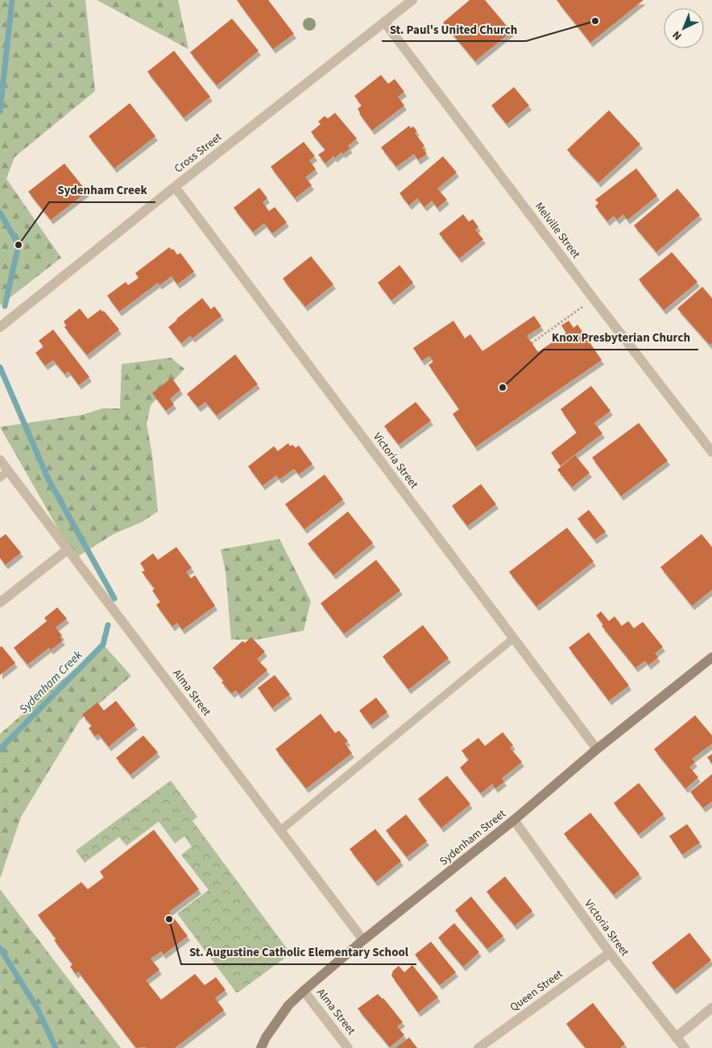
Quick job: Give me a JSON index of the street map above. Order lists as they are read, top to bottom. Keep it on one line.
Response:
{"streets":{"main road":["Sydenham Street"],"street":["Cross Street","Melville Street","Victoria Street","Alma Street","Queen Street"]},"crossings":[["Cross Street","Melville Street"],["Cross Street","Victoria Street"],["Victoria Street","Sydenham Street"],["Victoria Street","Queen Street"],["Alma Street","Sydenham Street"]],"water":["Sydenham Creek"],"places":["St. Paul's United Church","Sydenham Creek","Knox Presbyterian Church","St. Augustine Catholic Elementary School"],"north":"bottom left"}
